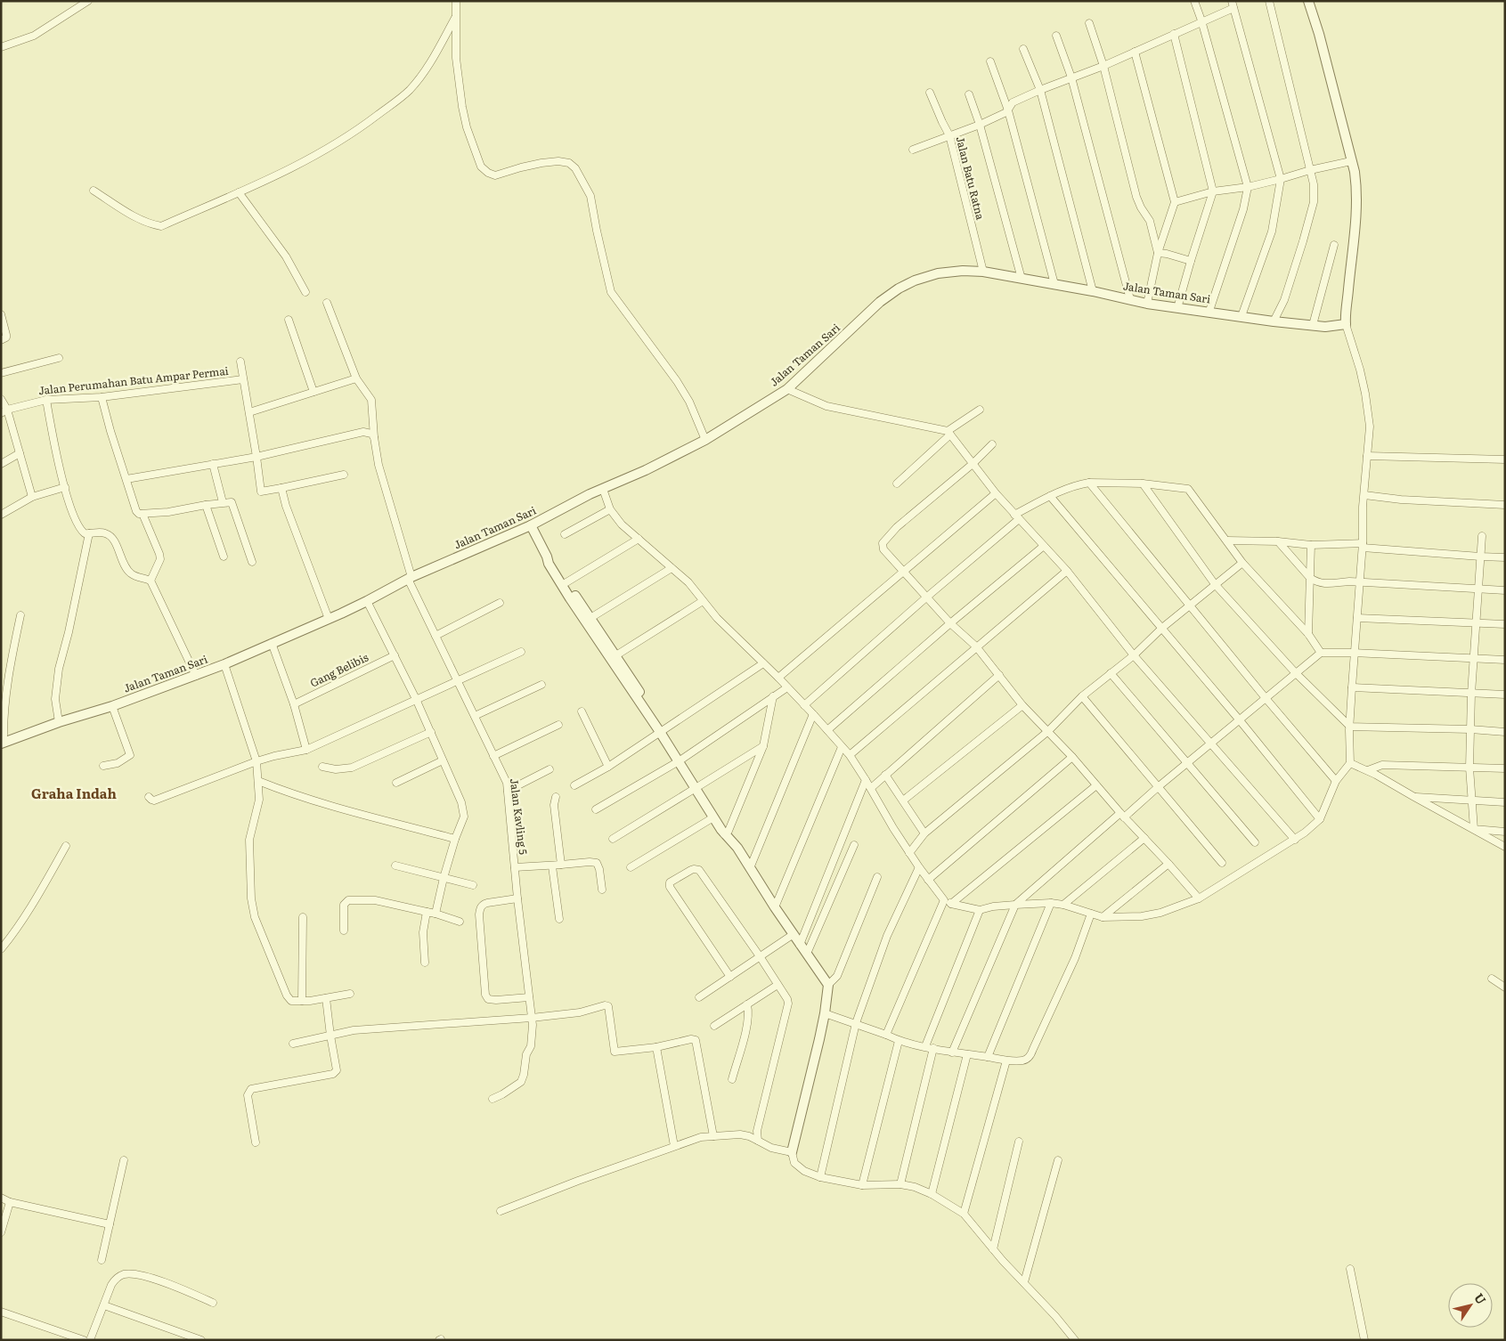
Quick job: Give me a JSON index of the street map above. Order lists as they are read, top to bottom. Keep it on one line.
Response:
{"streets":{"street":["Jalan Batu Ratna","Jalan Taman Sari","Jalan Perumahan Batu Ampar Permai","Gang Belibis","Jalan Kavling 5"]},"crossings":[["Jalan Batu Ratna","Jalan Taman Sari"],["Jalan Taman Sari","Jalan Kavling 5"]],"districts":["Graha Indah"],"north":"top right"}
